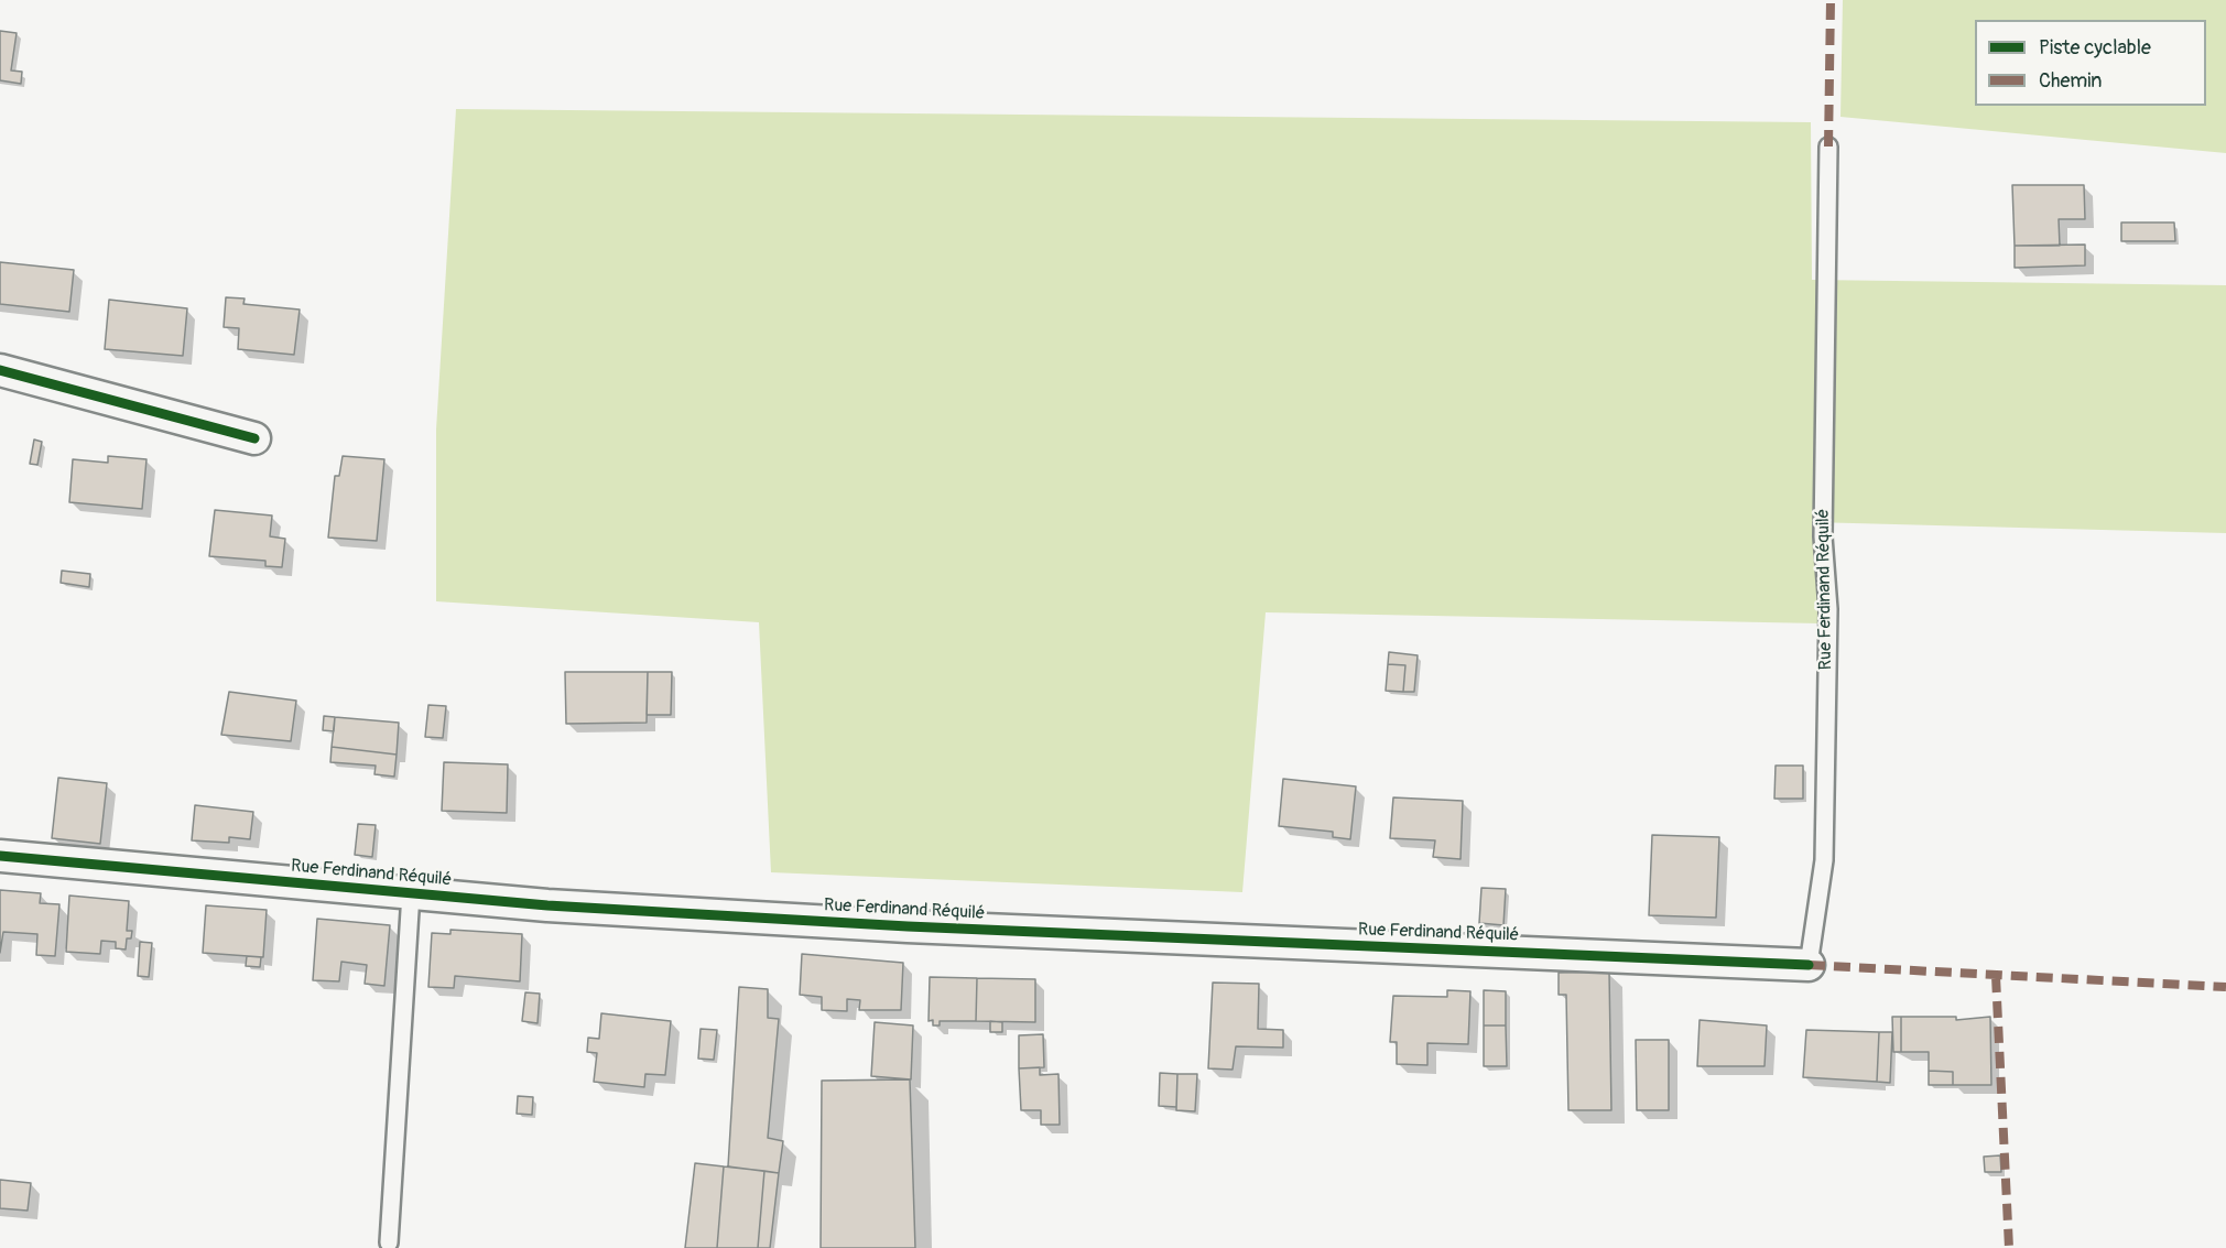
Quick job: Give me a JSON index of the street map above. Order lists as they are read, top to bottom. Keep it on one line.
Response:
{"streets":{"street":["Rue Ferdinand Réquilé"]},"legend":["Piste cyclable","Chemin"]}
